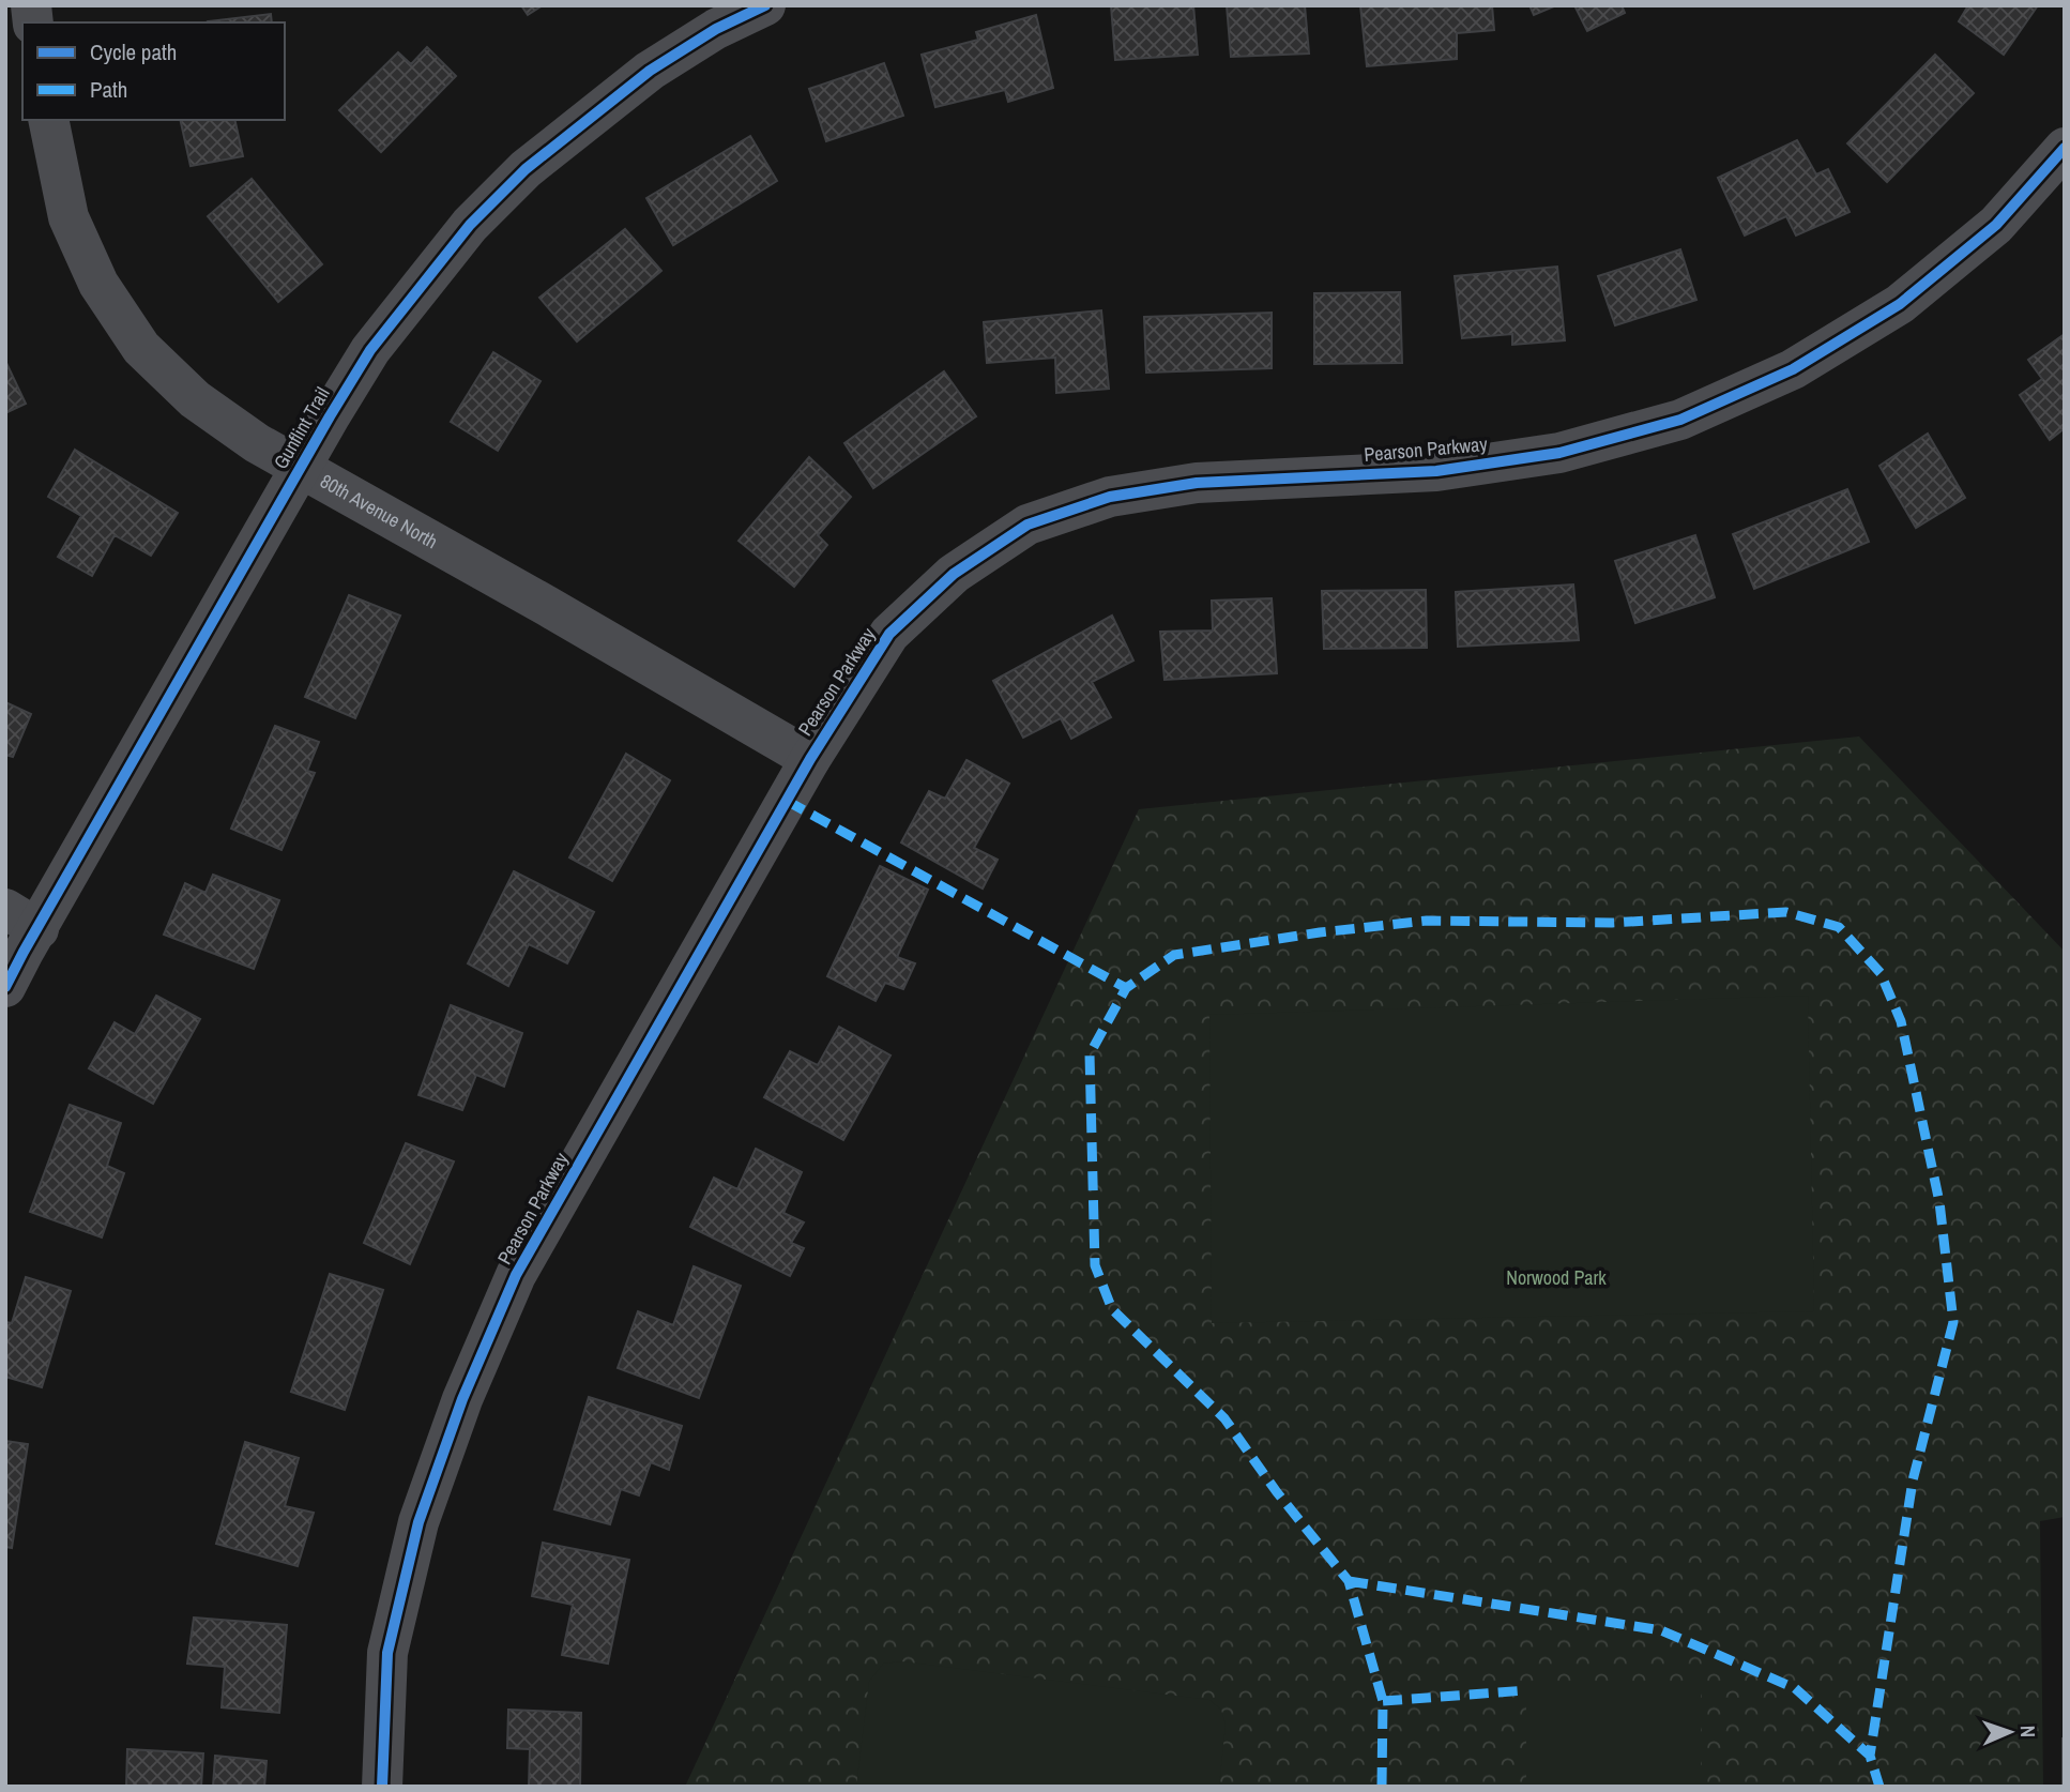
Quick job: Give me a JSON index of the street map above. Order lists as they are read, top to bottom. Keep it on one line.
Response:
{"streets":{"street":["Gunflint Trail","Pearson Parkway","80th Avenue North"]},"crossings":[["Gunflint Trail","80th Avenue North"],["Pearson Parkway","80th Avenue North"]],"parks":["Norwood Park"],"legend":["Cycle path","Path"],"north":"right"}
